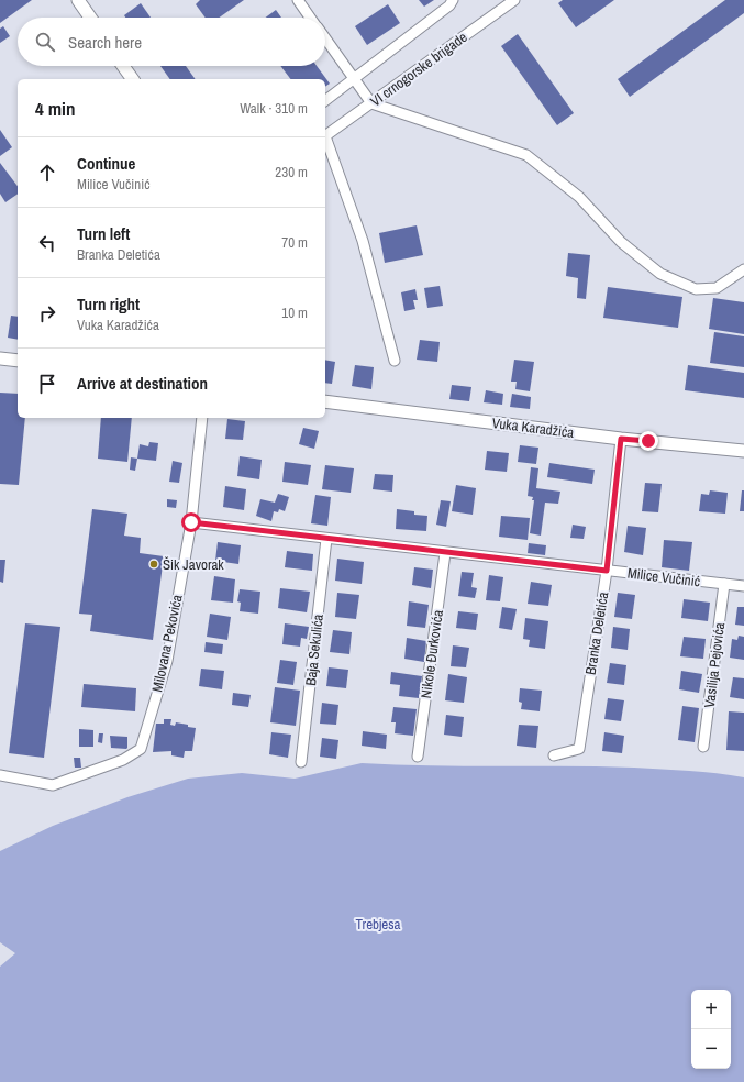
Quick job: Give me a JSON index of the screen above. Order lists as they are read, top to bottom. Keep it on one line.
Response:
{"streets":{"street":["VI crnogorske brigade","Vuka Karadžića","Milice Vučinić","Branka Deletića","Milovana Pekovića","Baja Sekulića","Nikole Đurkovića","Vasilija Pejovića"]},"crossings":[["Vuka Karadžića","Branka Deletića"],["Milice Vučinić","Branka Deletića"],["Milice Vučinić","Milovana Pekovića"],["Milice Vučinić","Baja Sekulića"],["Milice Vučinić","Nikole Đurkovića"],["Milice Vučinić","Vasilija Pejovića"]],"parks":["Trebjesa"],"places":["Šik Javorak"],"page":{"search":"Search here","heading":["4 min","Walk · 310 m"],"list":[["Continue","Milice Vučinić","230 m"],["Turn left","Branka Deletića","70 m"],["Turn right","Vuka Karadžića","10 m"],"Arrive at destination"],"map_buttons":["+","−"]}}
